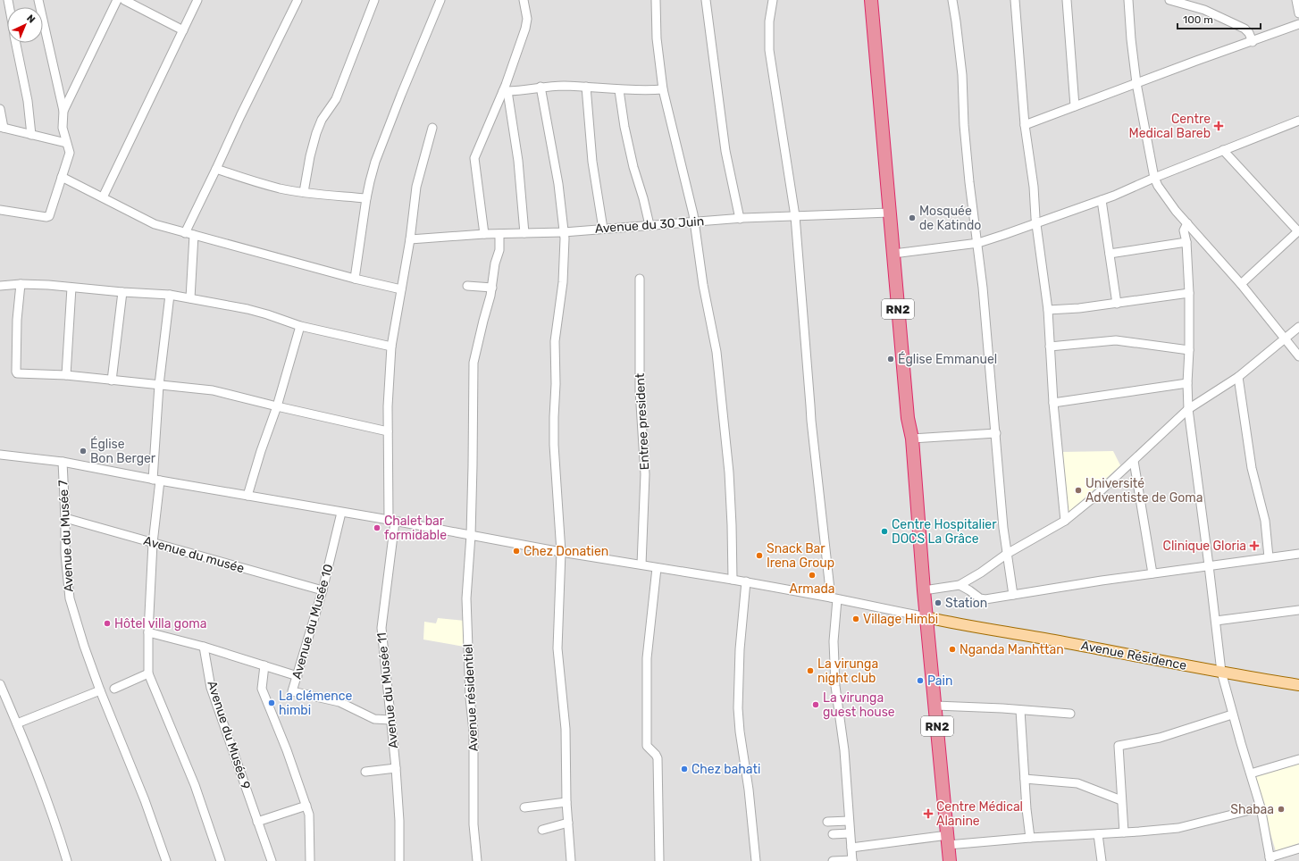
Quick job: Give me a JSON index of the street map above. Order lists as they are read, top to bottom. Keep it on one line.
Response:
{"streets":{"highway":["RN2"],"main road":["Avenue Résidence"],"street":["Avenue du 30 Juin","Entree president","Avenue du Musée 7","Avenue du musée","Avenue du Musée 10","Avenue du Musée 11","Avenue résidentiel","Avenue du Musée 9"]},"crossings":[["Avenue du 30 Juin","RN2"],["Avenue du 30 Juin","Avenue du Musée 11"],["Avenue du 30 Juin","Avenue résidentiel"],["RN2","Avenue Résidence"],["Avenue du Musée 7","Avenue du musée"],["Avenue du musée","Avenue du Musée 10"],["Avenue du Musée 10","Avenue du Musée 11"]],"places":{"health":["Centre Medical Bareb","Clinique Gloria","Centre Médical Alanine"],"other":["Mosquée de Katindo","Église Emmanuel","Église Bon Berger","Université Adventiste de Goma","Chalet bar formidable","Centre Hospitalier DOCS La Grâce","Chez Donatien","Snack Bar Irena Group","Armada","Station","Village Himbi","Hôtel villa goma","Nganda Manhttan","La virunga night club","Pain","La clémence himbi","La virunga guest house","Chez bahati","Shabaa"]},"scale_bar":"100 m","north":"top right"}
